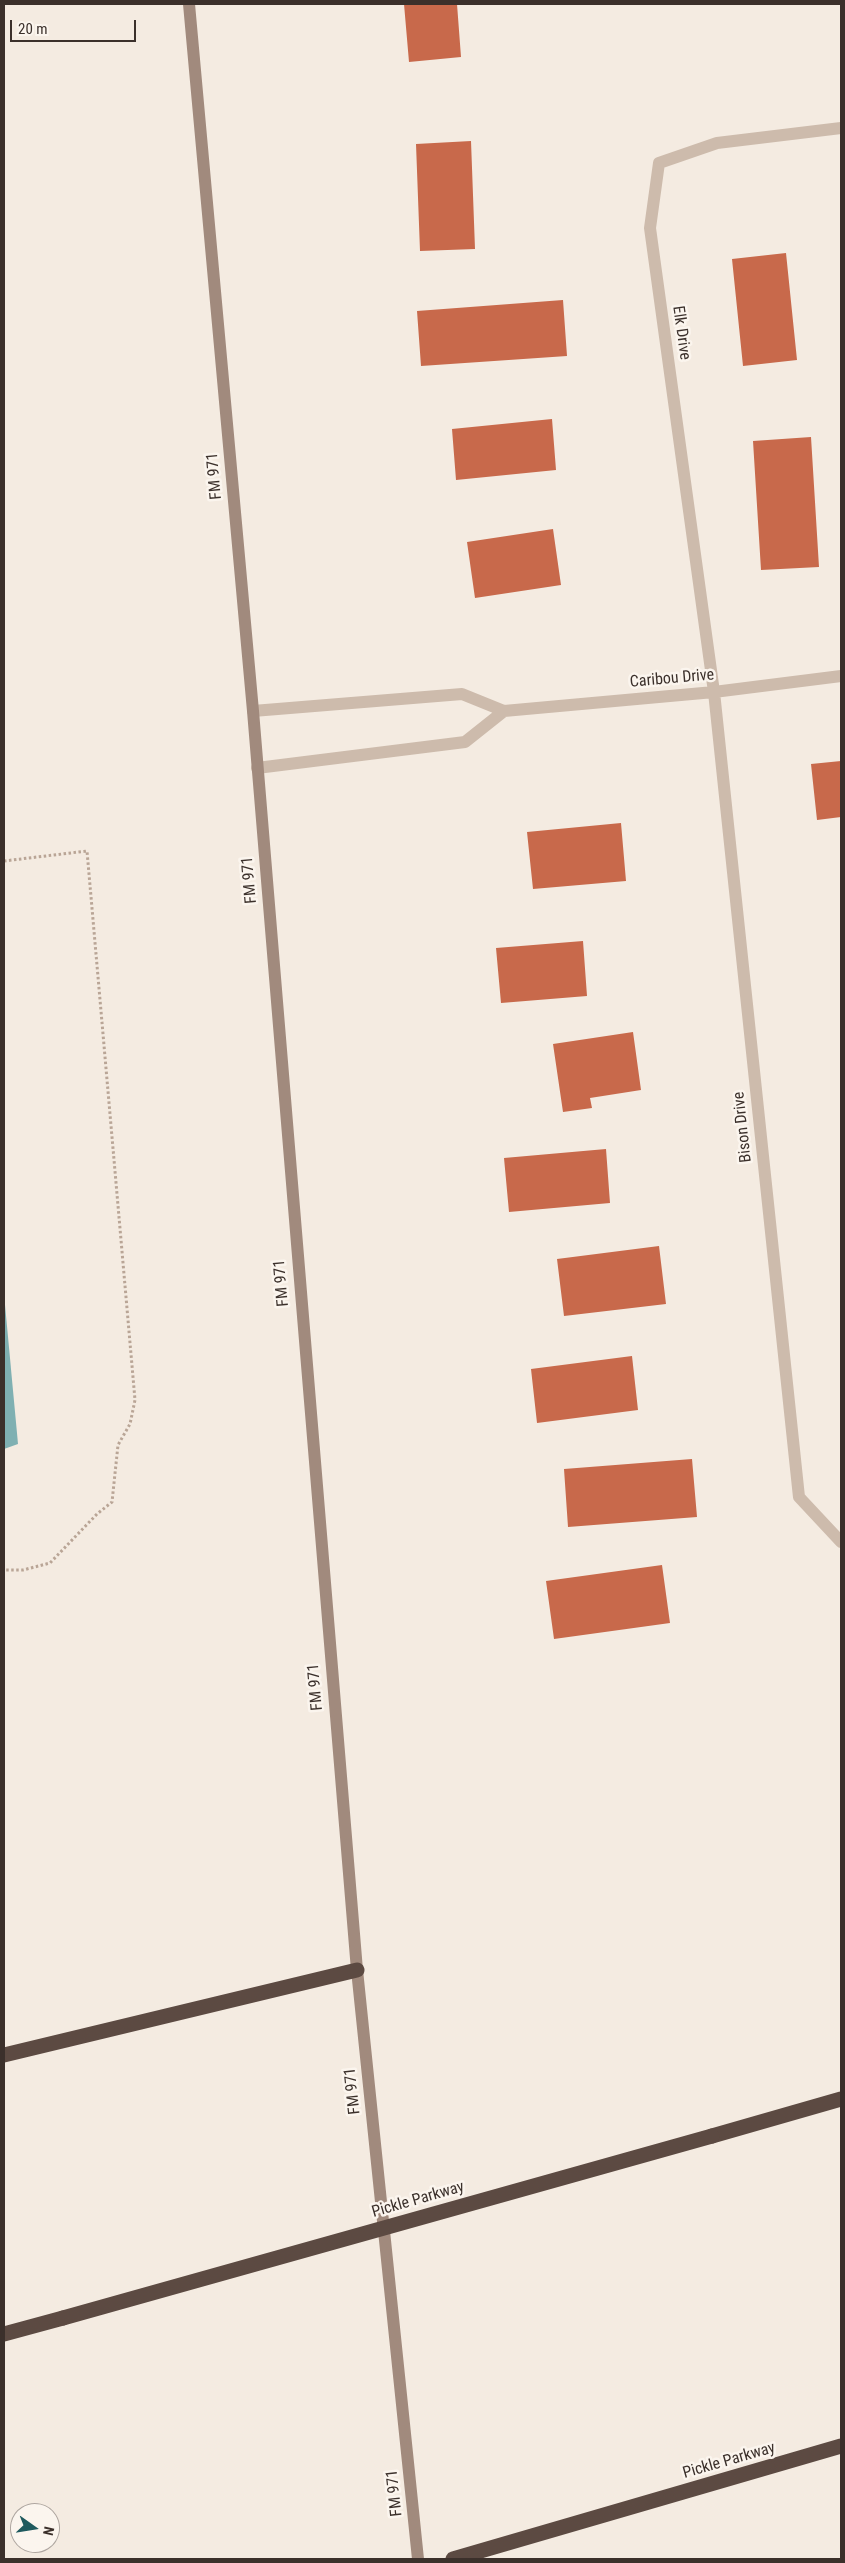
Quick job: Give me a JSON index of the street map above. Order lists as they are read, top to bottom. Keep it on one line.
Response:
{"streets":{"highway":["Pickle Parkway"],"main road":["FM 971"],"street":["Elk Drive","Caribou Drive","Bison Drive"]},"crossings":[["Elk Drive","Caribou Drive"],["Elk Drive","Bison Drive"],["FM 971","Caribou Drive"],["Caribou Drive","Bison Drive"]],"scale_bar":"20 m","north":"right"}
